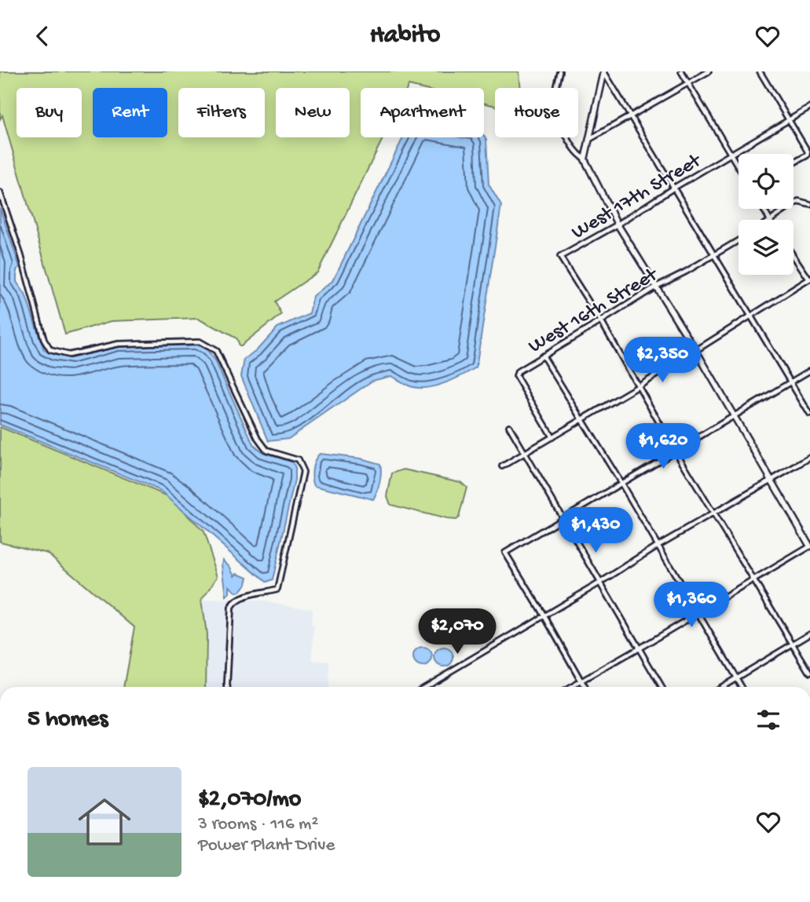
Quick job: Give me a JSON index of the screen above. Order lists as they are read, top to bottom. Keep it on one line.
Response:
{"streets":{"street":["West 17th Street","West 16th Street"]},"crossings":[["West 17th Street","West 16th Street"]],"page":{"header":"Habito","chip":["Buy","Rent","Filters","New","Apartment","House"],"price":["$2,350","$1,620","$1,430","$1,360","$2,070"],"heading":"5 homes","list":[{"name":"$2,070/mo","note":"3 rooms · 116 m² · Power Plant Drive"}]}}
